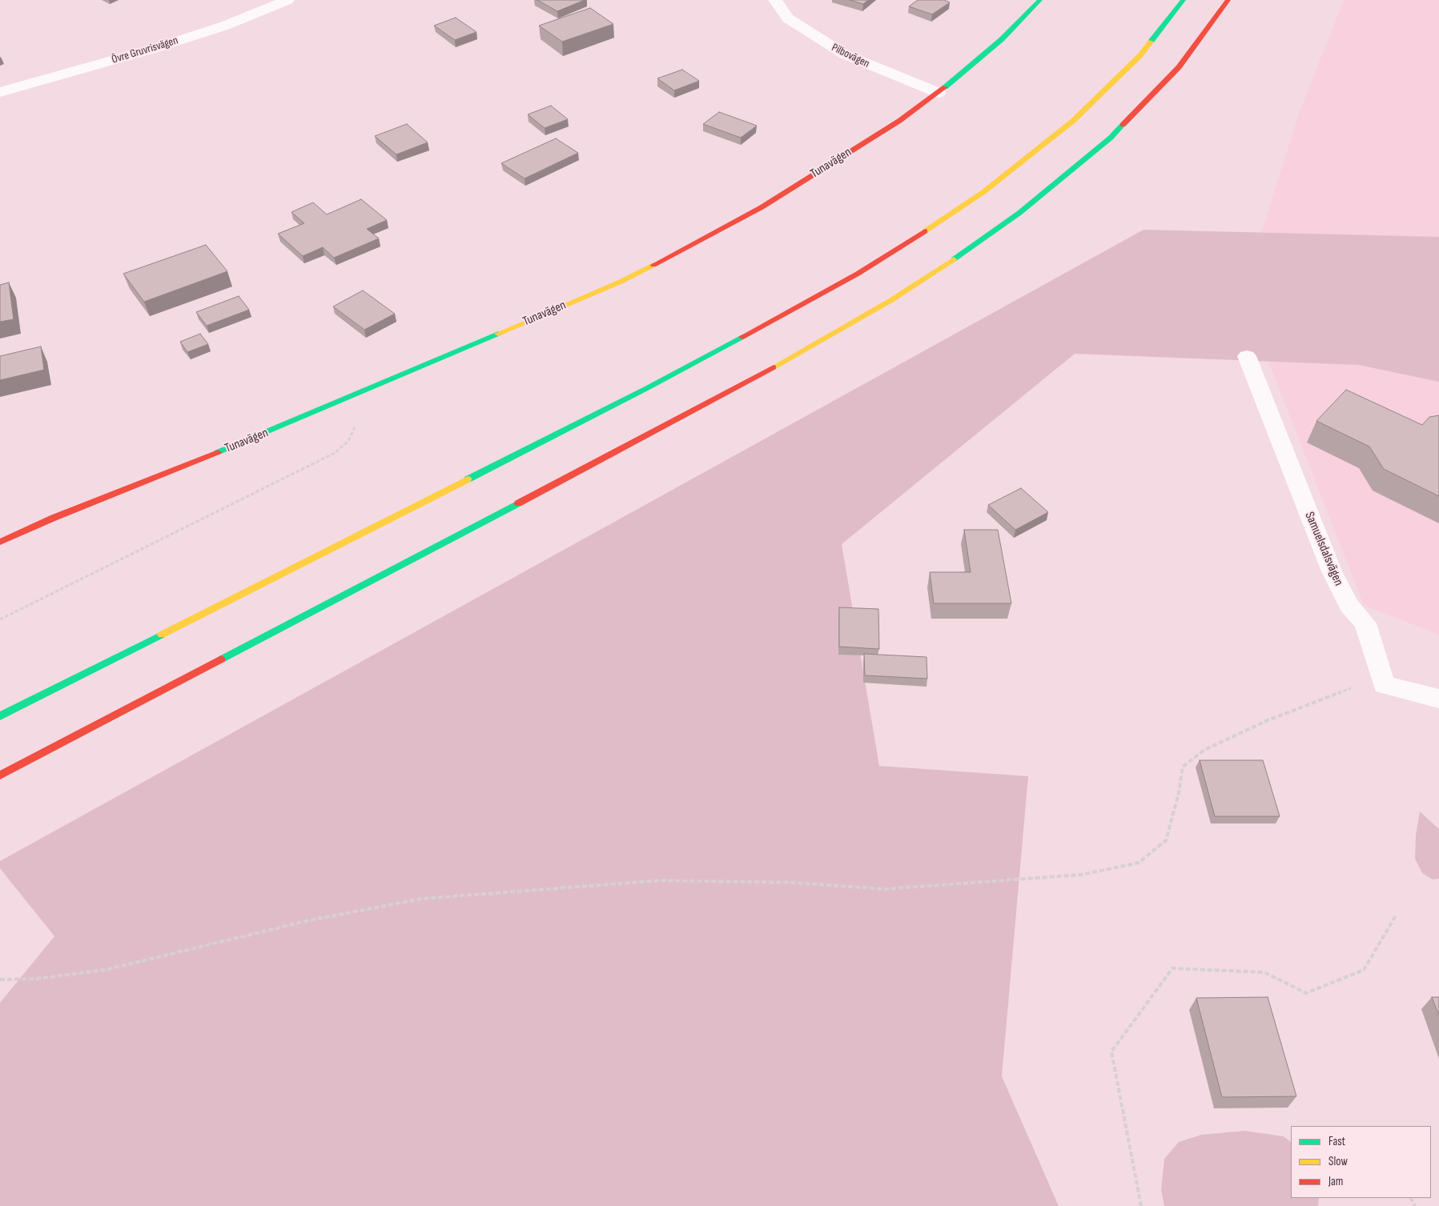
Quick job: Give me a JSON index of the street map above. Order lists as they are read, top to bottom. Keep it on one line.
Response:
{"streets":{"main road":["Tunavägen"],"street":["Övre Gruvrisvägen","Pilbovägen","Samuelsdalsvägen"]},"crossings":[["Pilbovägen","Tunavägen"]],"legend":["Fast","Slow","Jam"]}
